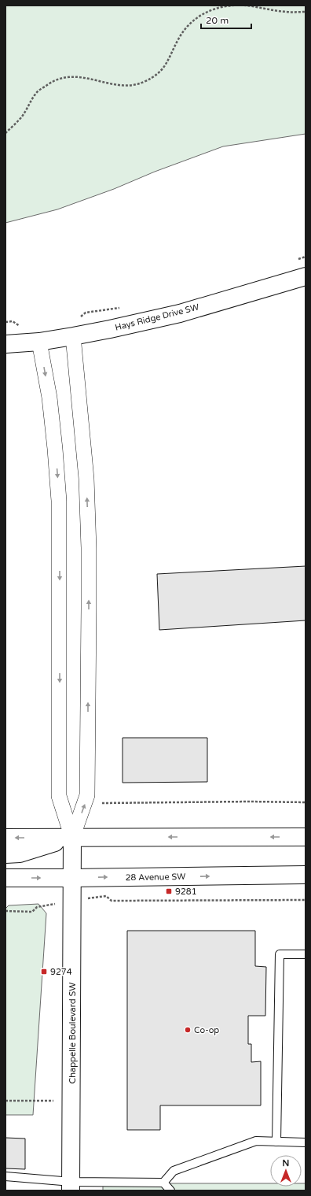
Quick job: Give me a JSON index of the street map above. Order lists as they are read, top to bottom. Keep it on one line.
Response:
{"streets":{"main road":["Hays Ridge Drive SW","28 Avenue SW","Chappelle Boulevard SW"]},"crossings":[["28 Avenue SW","Chappelle Boulevard SW"]],"places":{"transit":["9281","9274"],"other":["Co-op"]},"scale_bar":"20 m","north":"top"}
